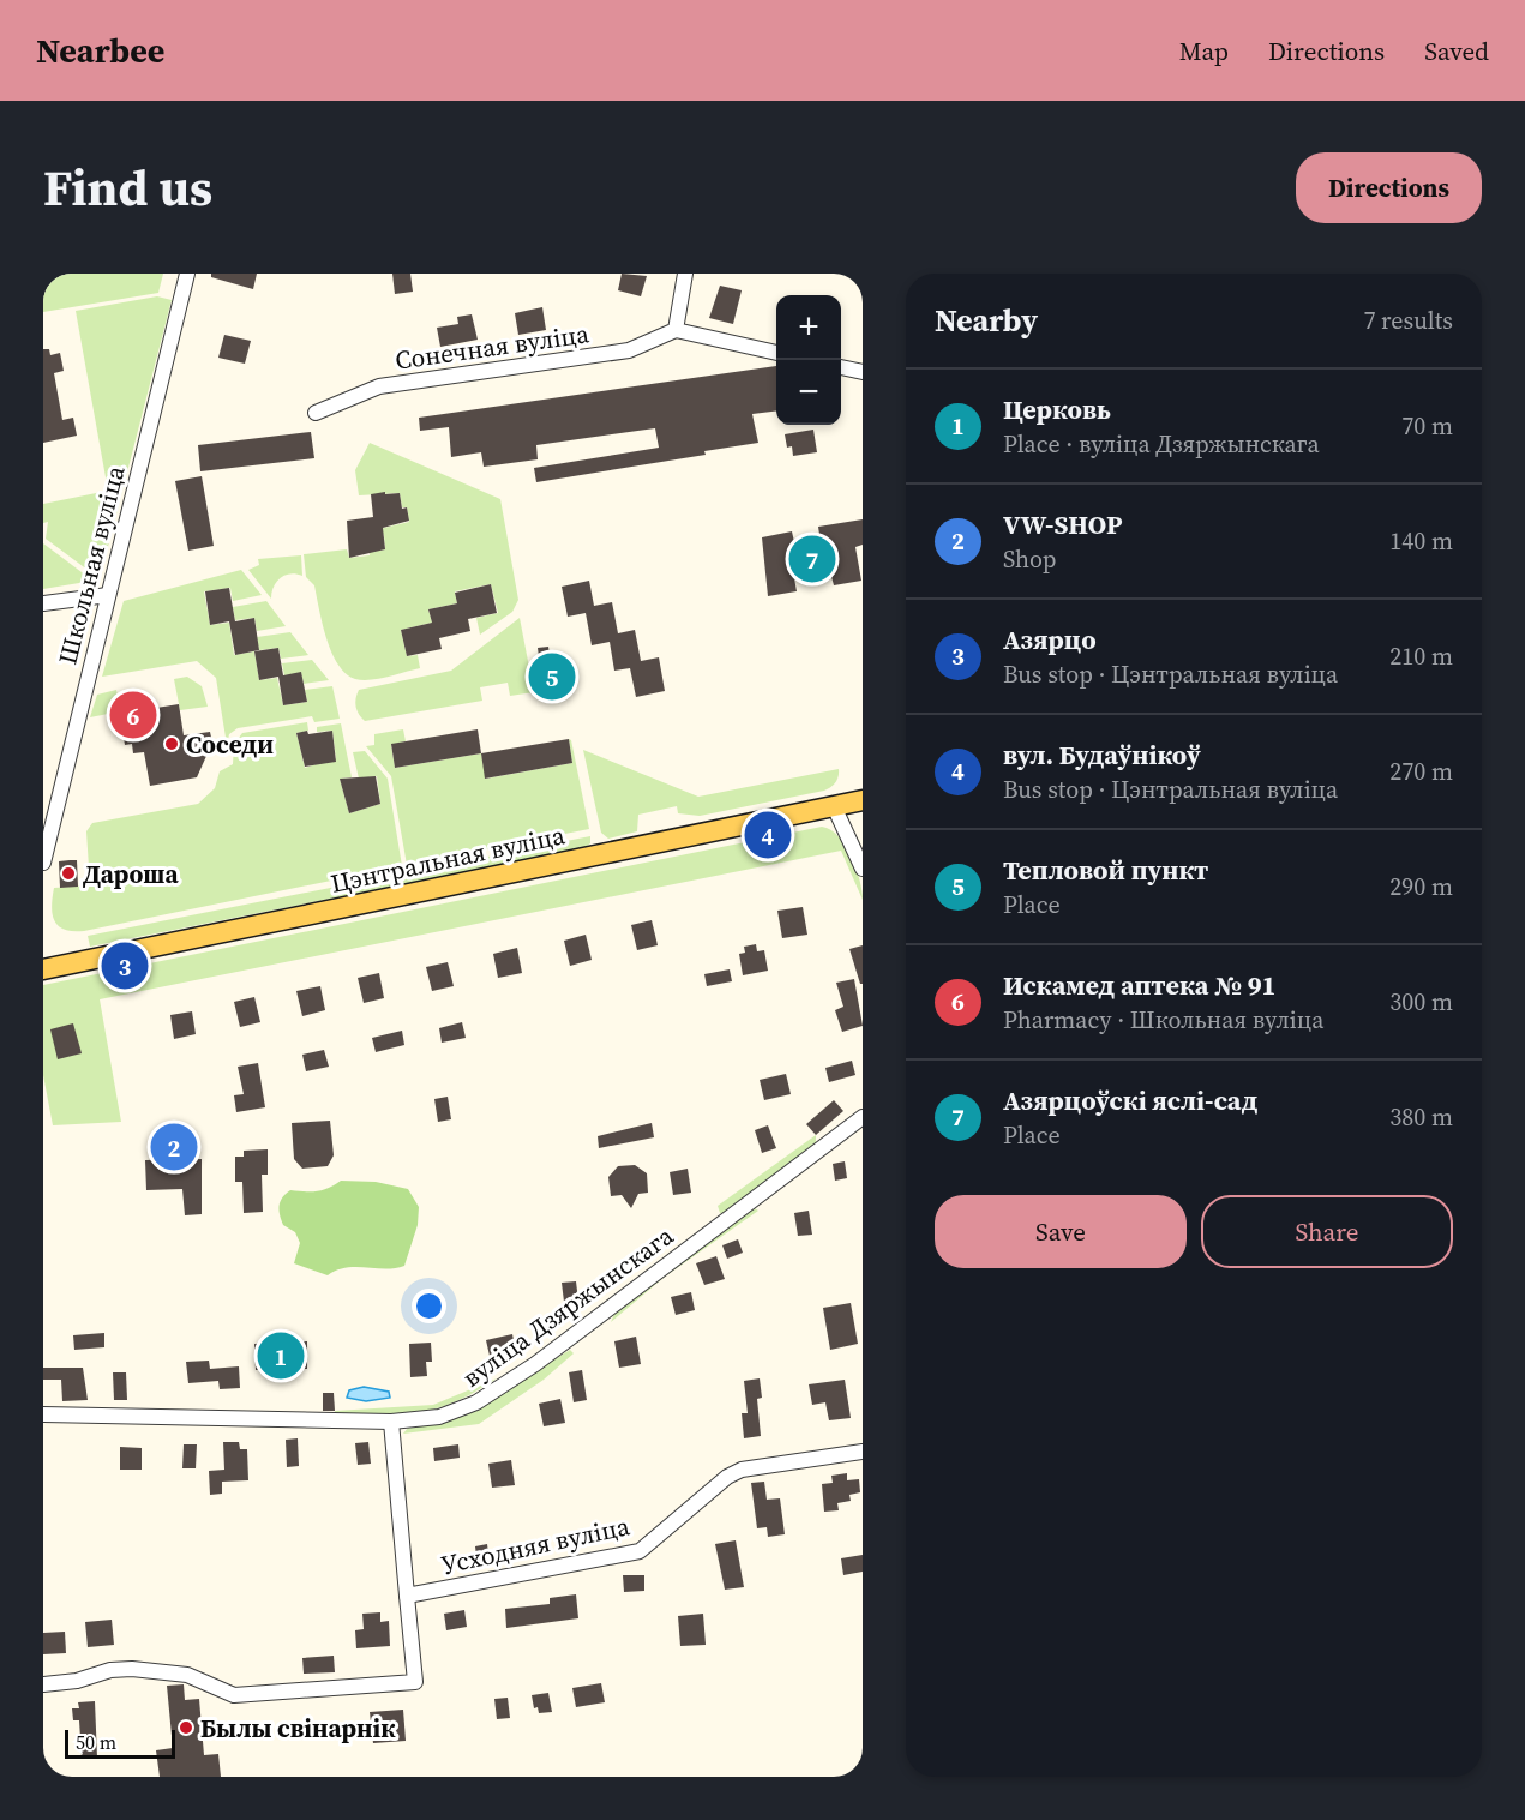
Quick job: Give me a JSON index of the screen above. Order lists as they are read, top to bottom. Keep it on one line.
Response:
{"streets":{"main road":["Цэнтральная вуліца"],"street":["Сонечная вуліца","Школьная вуліца","вуліца Дзяржынскага","Усходняя вуліца"]},"crossings":[["вуліца Дзяржынскага","Усходняя вуліца"]],"places":["Соседи","Дароша","Былы свінарнік"],"scale_bar":"50 m","page":{"header":"Nearbee","nav":["Map","Directions","Saved"],"title":"Find us","buttons":["Directions",["Save","Share"]],"heading":["Nearby","7 results"],"map_buttons":["+","−"],"list":[{"mark":"1","name":"Церковь","note":"Place · вуліца Дзяржынскага","value":"70 m"},{"mark":"2","name":"VW-SHOP","note":"Shop","value":"140 m"},{"mark":"3","name":"Азярцо","note":"Bus stop · Цэнтральная вуліца","value":"210 m"},{"mark":"4","name":"вул. Будаўнікоў","note":"Bus stop · Цэнтральная вуліца","value":"270 m"},{"mark":"5","name":"Тепловой пункт","note":"Place","value":"290 m"},{"mark":"6","name":"Искамед аптека № 91","note":"Pharmacy · Школьная вуліца","value":"300 m"},{"mark":"7","name":"Азярцоўскі яслі-сад","note":"Place","value":"380 m"}],"pins":["7","5","6","4","3","2","1"],"scale":"50 m"}}
